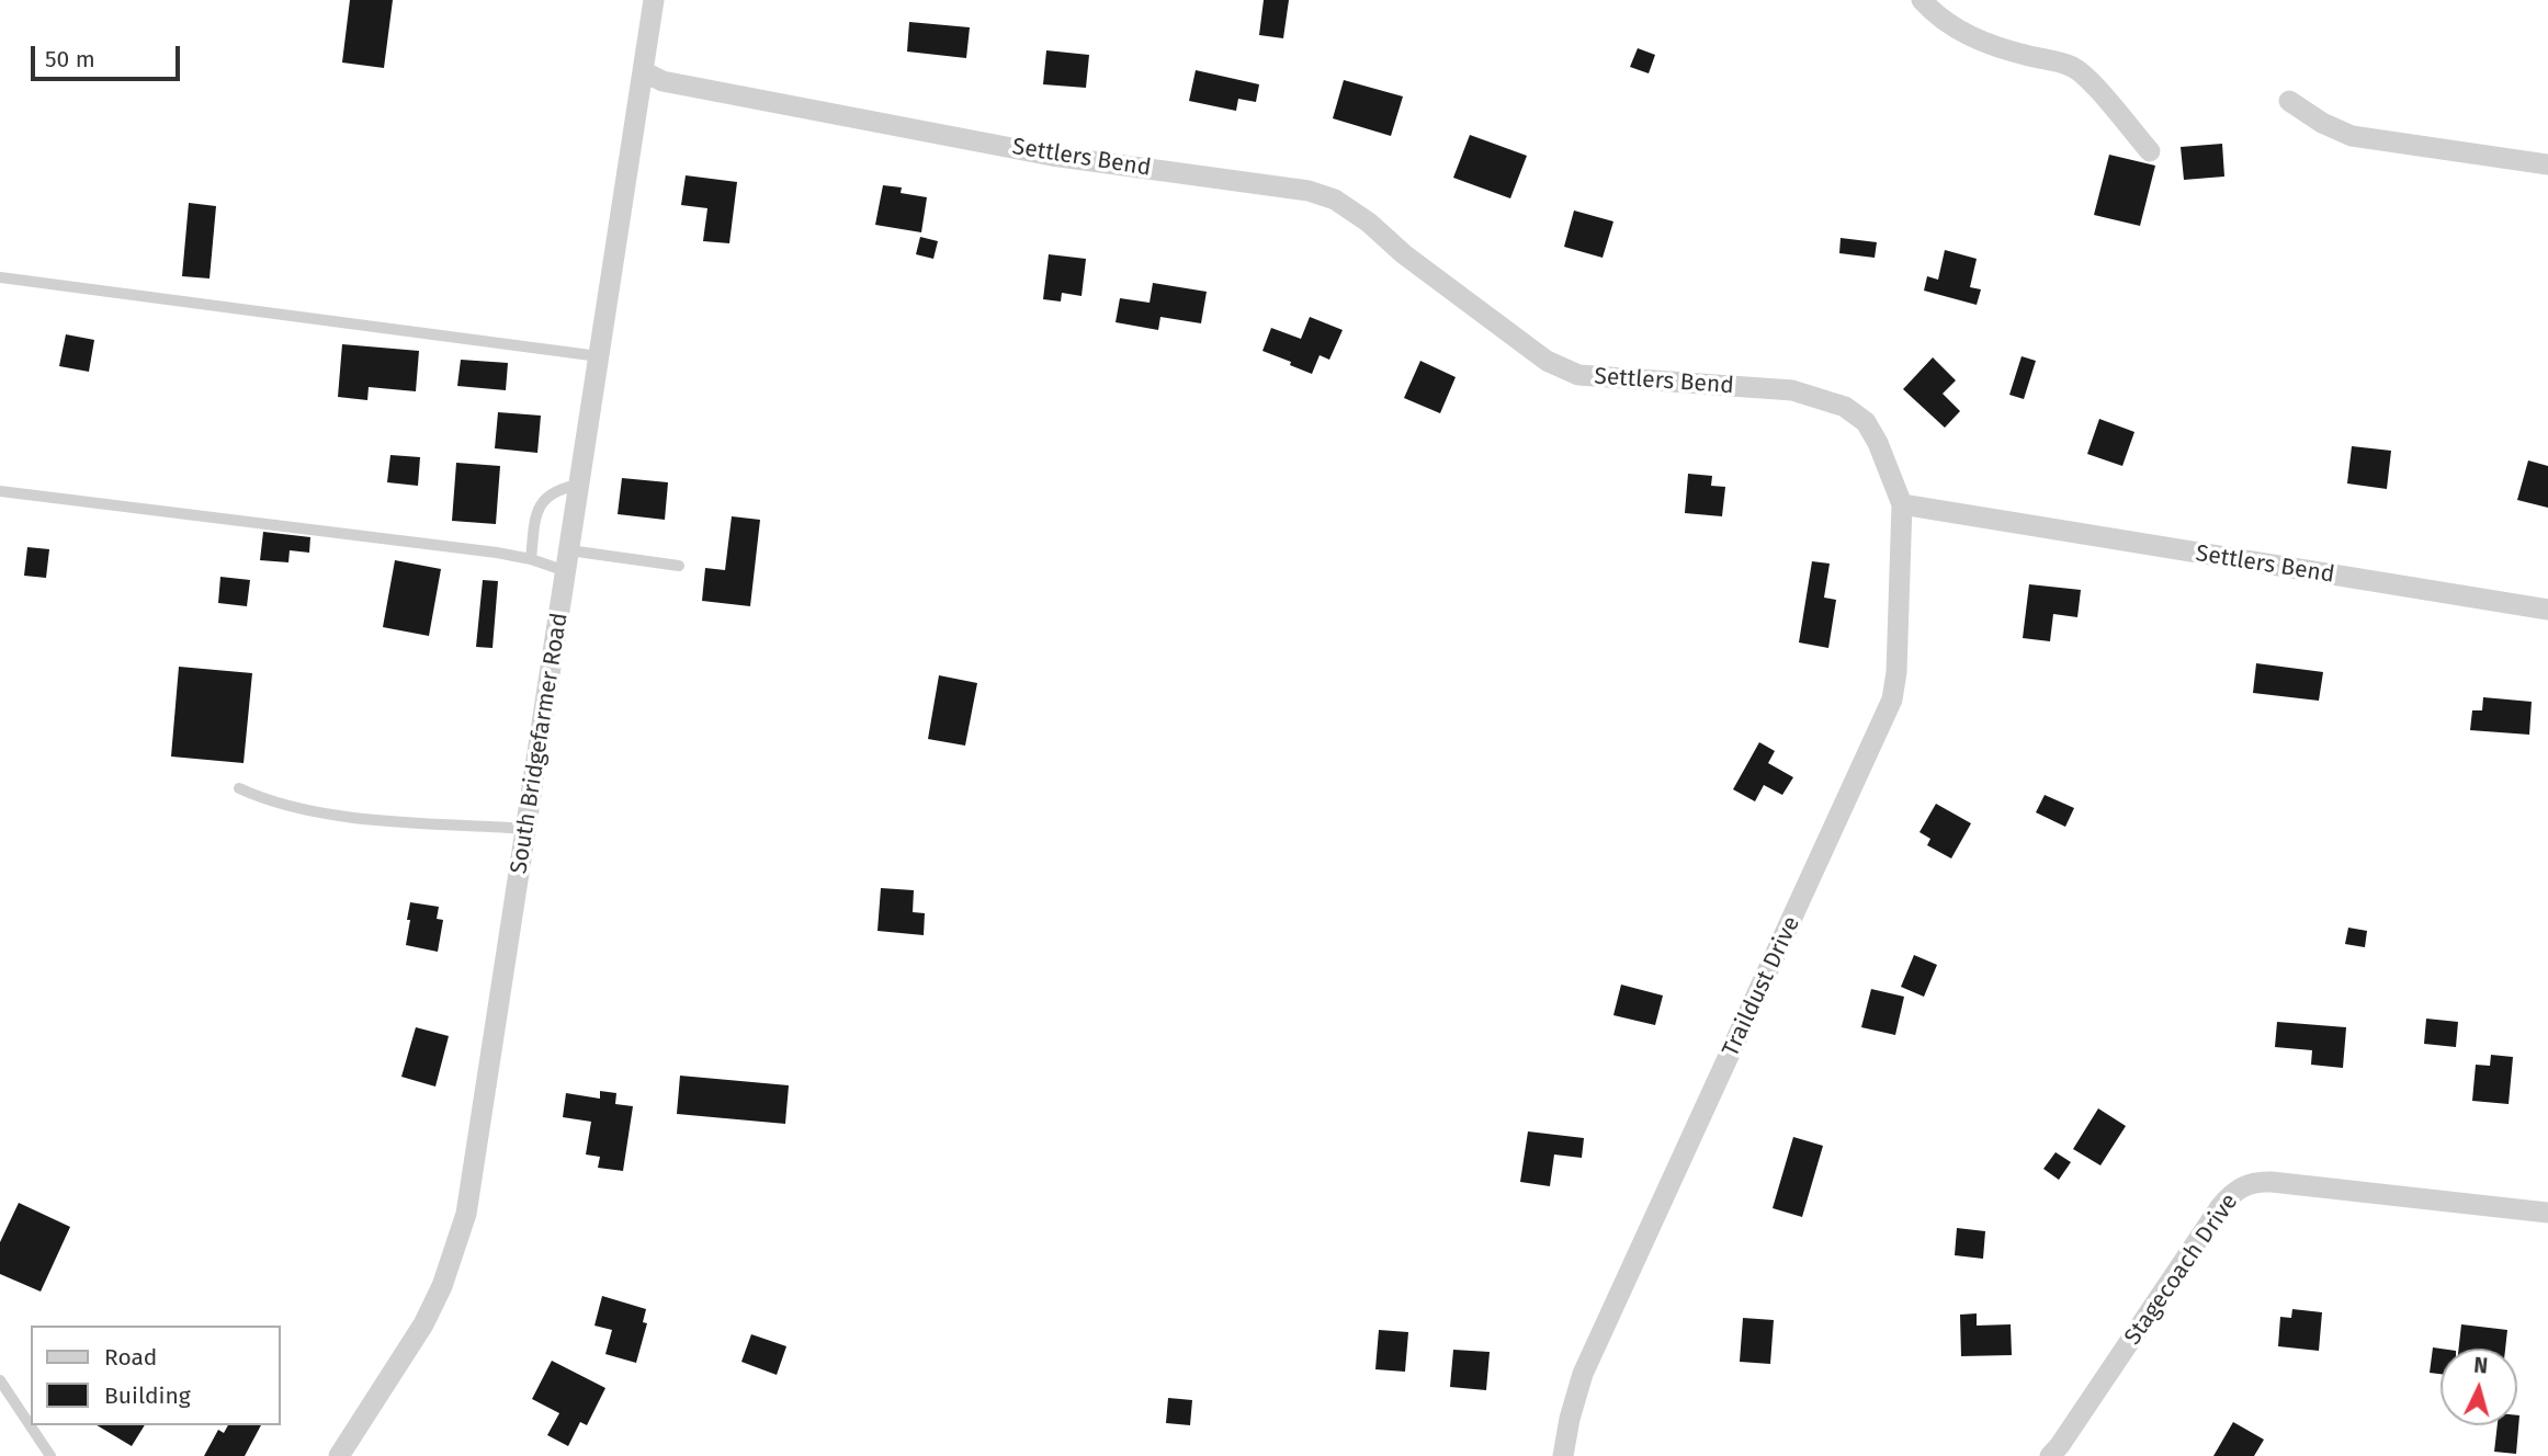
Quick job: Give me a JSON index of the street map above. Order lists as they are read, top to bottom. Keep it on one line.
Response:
{"streets":{"street":["Settlers Bend","South Bridgefarmer Road","Traildust Drive","Stagecoach Drive"]},"crossings":[["Settlers Bend","South Bridgefarmer Road"],["Settlers Bend","Traildust Drive"]],"legend":["Road","Building"],"scale_bar":"50 m","north":"top"}
